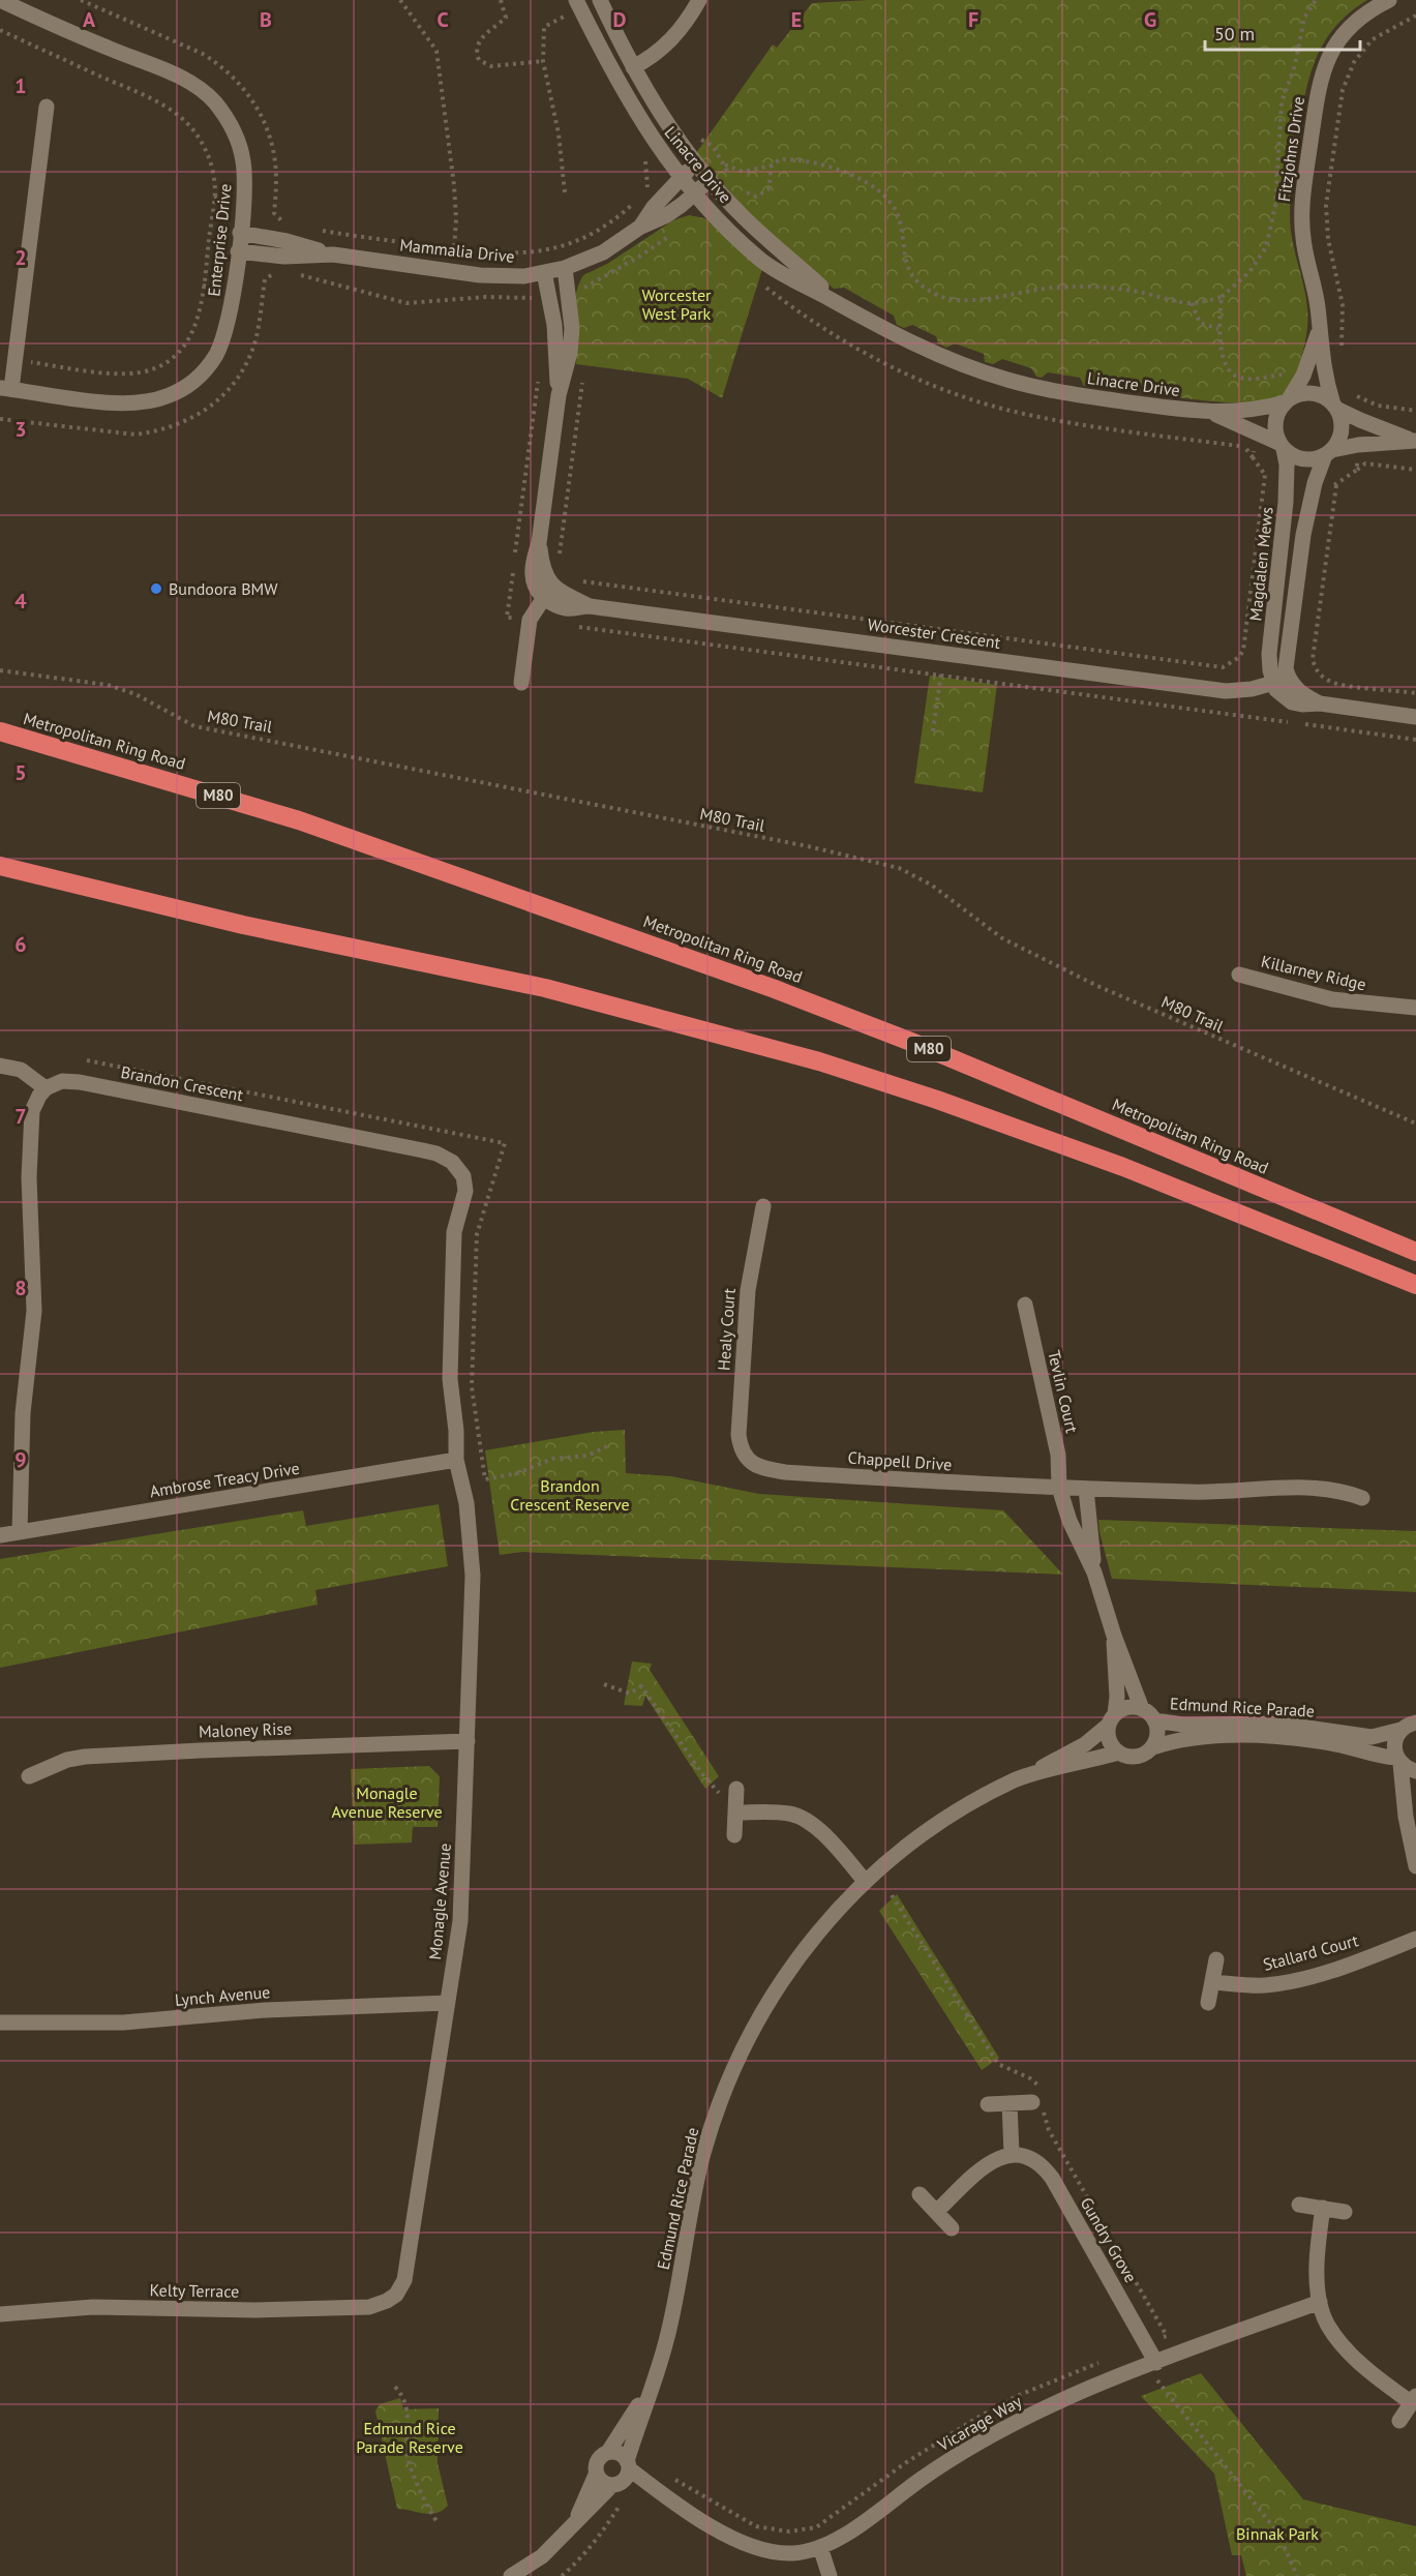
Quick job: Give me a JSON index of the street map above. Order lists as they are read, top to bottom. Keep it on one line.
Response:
{"streets":{"highway":["Metropolitan Ring Road","M80"],"street":["Fitzjohns Drive","Linacre Drive","Enterprise Drive","Mammalia Drive","Magdalen Mews","Worcester Crescent","Killarney Ridge","Brandon Crescent","Healy Court","Tevlin Court","Chappell Drive","Ambrose Treacy Drive","Edmund Rice Parade","Maloney Rise","Monagle Avenue","Stallard Court","Lynch Avenue","Gundry Grove","Kelty Terrace","Vicarage Way"],"path":["M80 Trail"]},"crossings":[["Fitzjohns Drive","Linacre Drive"],["Fitzjohns Drive","Magdalen Mews"],["Linacre Drive","Mammalia Drive"],["Linacre Drive","Magdalen Mews"],["Enterprise Drive","Mammalia Drive"],["Magdalen Mews","Worcester Crescent"],["Brandon Crescent","Ambrose Treacy Drive"],["Brandon Crescent","Monagle Avenue"],["Healy Court","Chappell Drive"],["Tevlin Court","Chappell Drive"],["Ambrose Treacy Drive","Monagle Avenue"],["Edmund Rice Parade","Vicarage Way"],["Maloney Rise","Monagle Avenue"],["Monagle Avenue","Lynch Avenue"],["Monagle Avenue","Kelty Terrace"],["Gundry Grove","Vicarage Way"]],"parks":["Worcester West Park","Brandon Crescent Reserve","Monagle Avenue Reserve","Edmund Rice Parade Reserve","Binnak Park"],"places":["Bundoora BMW"],"scale_bar":"50 m","grid":{"columns":["A","B","C","D","E","F","G"],"rows":["1","2","3","4","5","6","7","8","9"]}}
